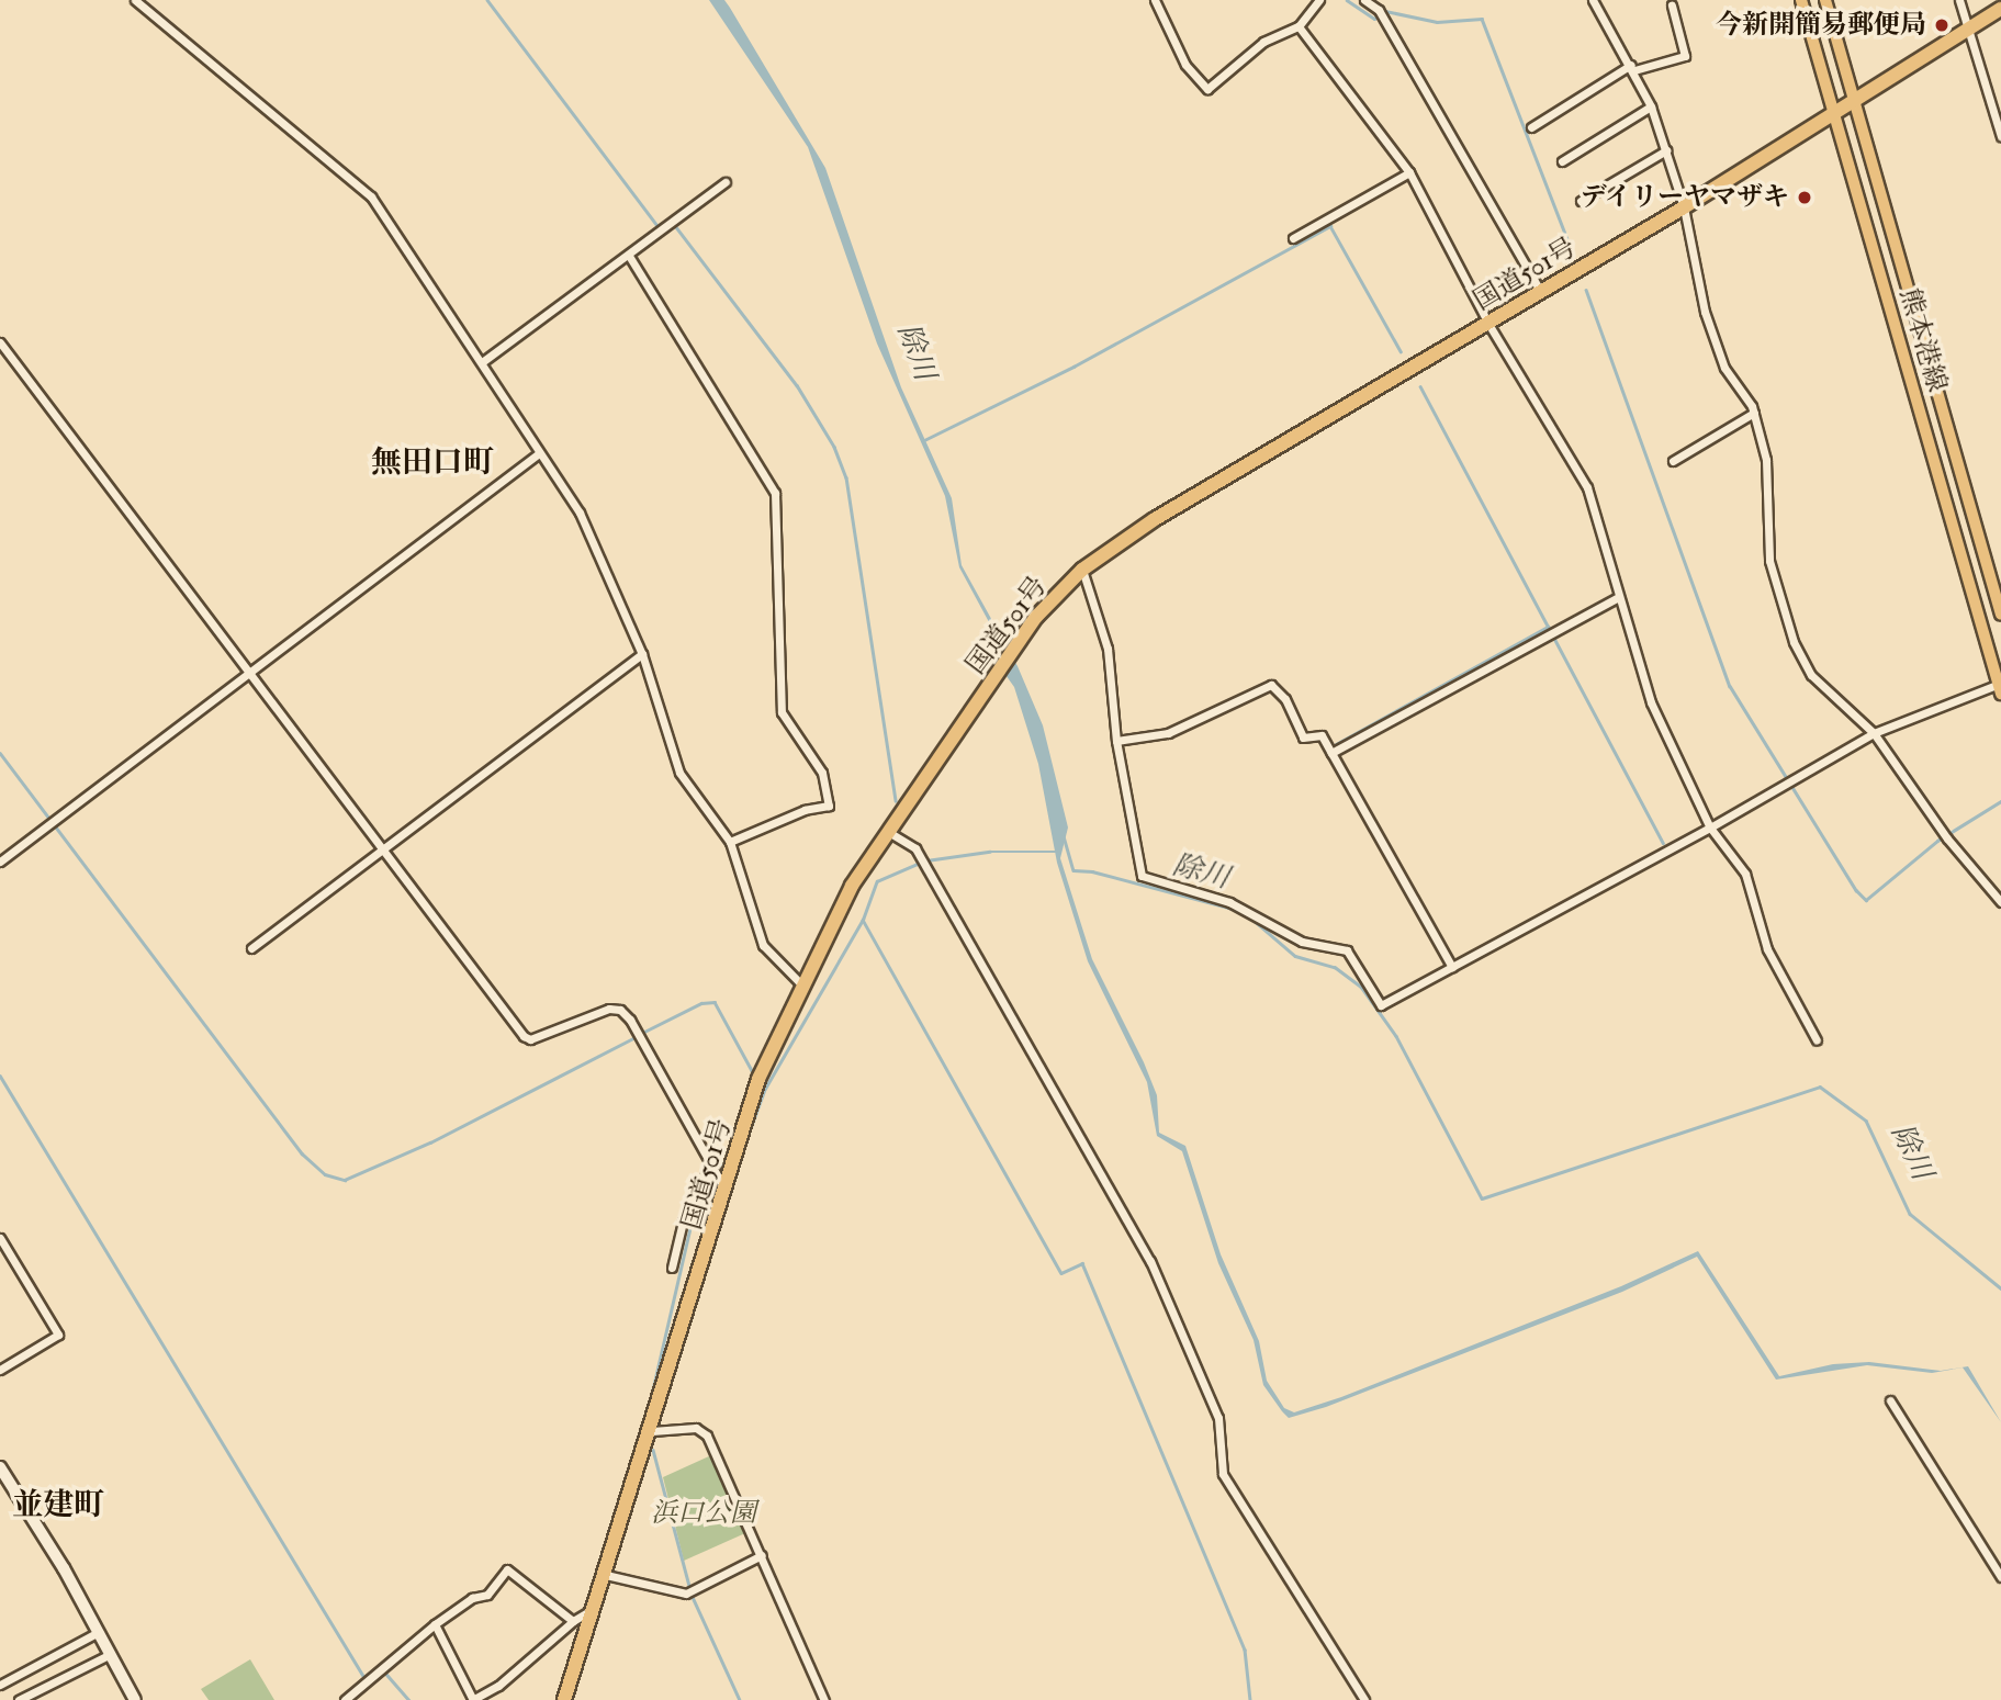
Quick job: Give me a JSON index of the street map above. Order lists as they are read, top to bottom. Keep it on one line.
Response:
{"streets":{"highway":["国道501号"],"main road":["熊本港線"]},"crossings":[["国道501号","熊本港線"]],"districts":["無田口町","並建町"],"water":["除川"],"parks":["浜口公園"],"places":["今新開簡易郵便局","デイリーヤマザキ"]}
